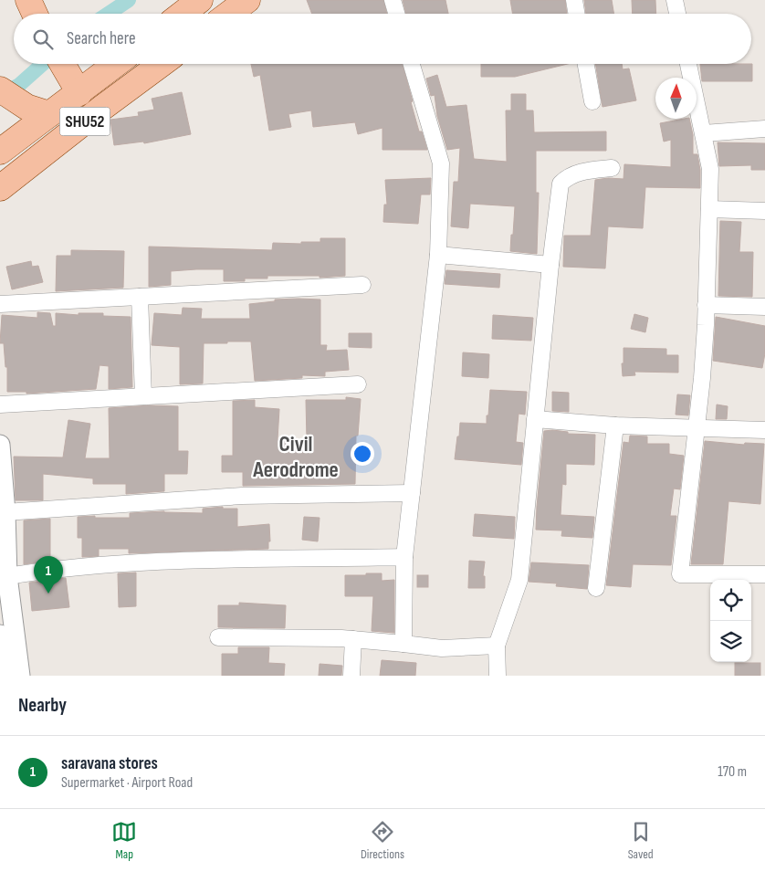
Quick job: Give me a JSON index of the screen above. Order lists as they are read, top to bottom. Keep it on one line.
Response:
{"streets":{"main road":["SHU52"]},"districts":["Civil Aerodrome"],"north":"top","page":{"search":"Search here","pins":"1","heading":"Nearby","list":[{"mark":"1","name":"saravana stores","note":"Supermarket · Airport Road","value":"170 m"}],"nav":["Map","Directions","Saved"]}}
